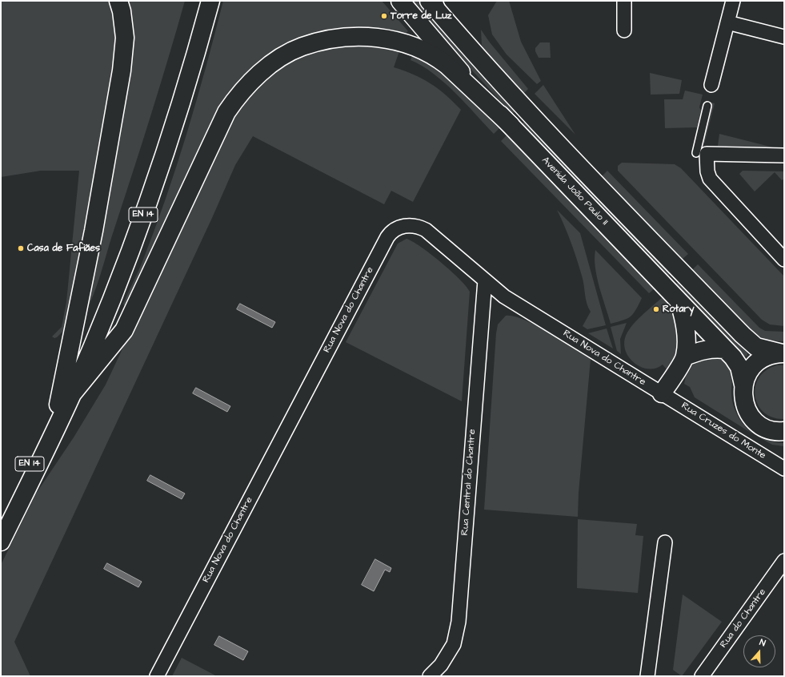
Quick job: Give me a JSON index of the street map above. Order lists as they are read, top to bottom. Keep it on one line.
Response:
{"streets":{"main road":["Avenida João Paulo II","EN 14"],"street":["Rua Nova do Chantre","Rua Cruzes do Monte","Rua Central do Chantre","Rua do Chantre"]},"crossings":[["Rua Nova do Chantre","Rua Cruzes do Monte"],["Rua Nova do Chantre","Rua Central do Chantre"]],"places":["Torre de Luz","Casa de Fafiães","Rotary"],"north":"top"}
